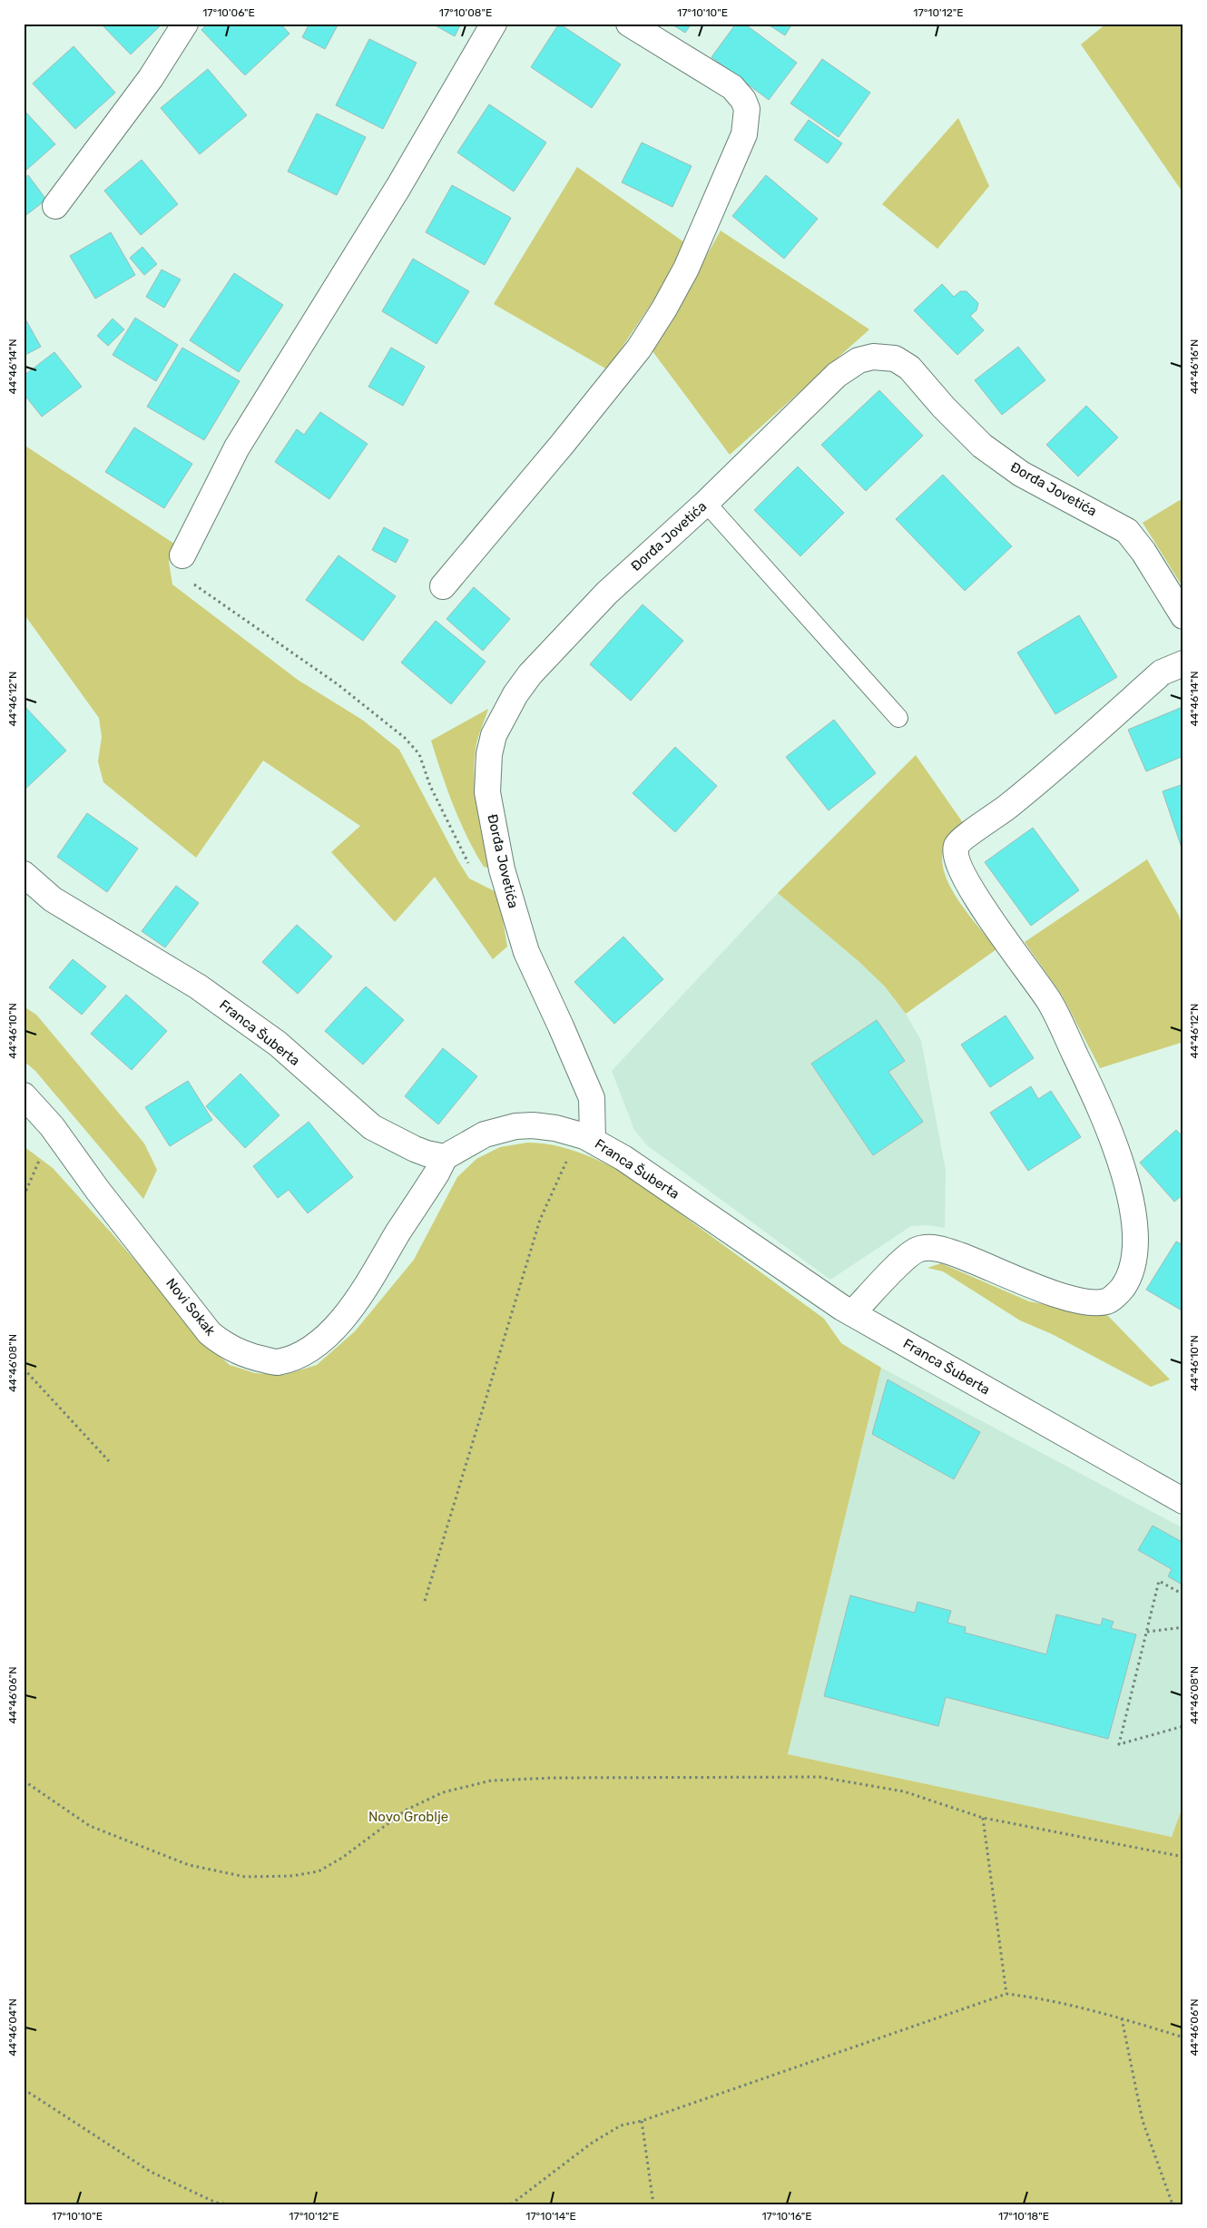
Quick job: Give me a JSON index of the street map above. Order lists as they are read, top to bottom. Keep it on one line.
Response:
{"streets":{"street":["Đorđa Jovetića","Franca Šuberta","Novi Sokak"]},"crossings":[["Đorđa Jovetića","Franca Šuberta"],["Franca Šuberta","Novi Sokak"]],"parks":["Novo Groblje"],"coordinates":["17°10'06\"E","17°10'08\"E","17°10'10\"E","17°10'12\"E","44°46'16\"N","44°46'14\"N","44°46'12\"N","44°46'10\"N","44°46'08\"N","44°46'06\"N","44°46'04\"N","17°10'14\"E","17°10'16\"E","17°10'18\"E"]}
